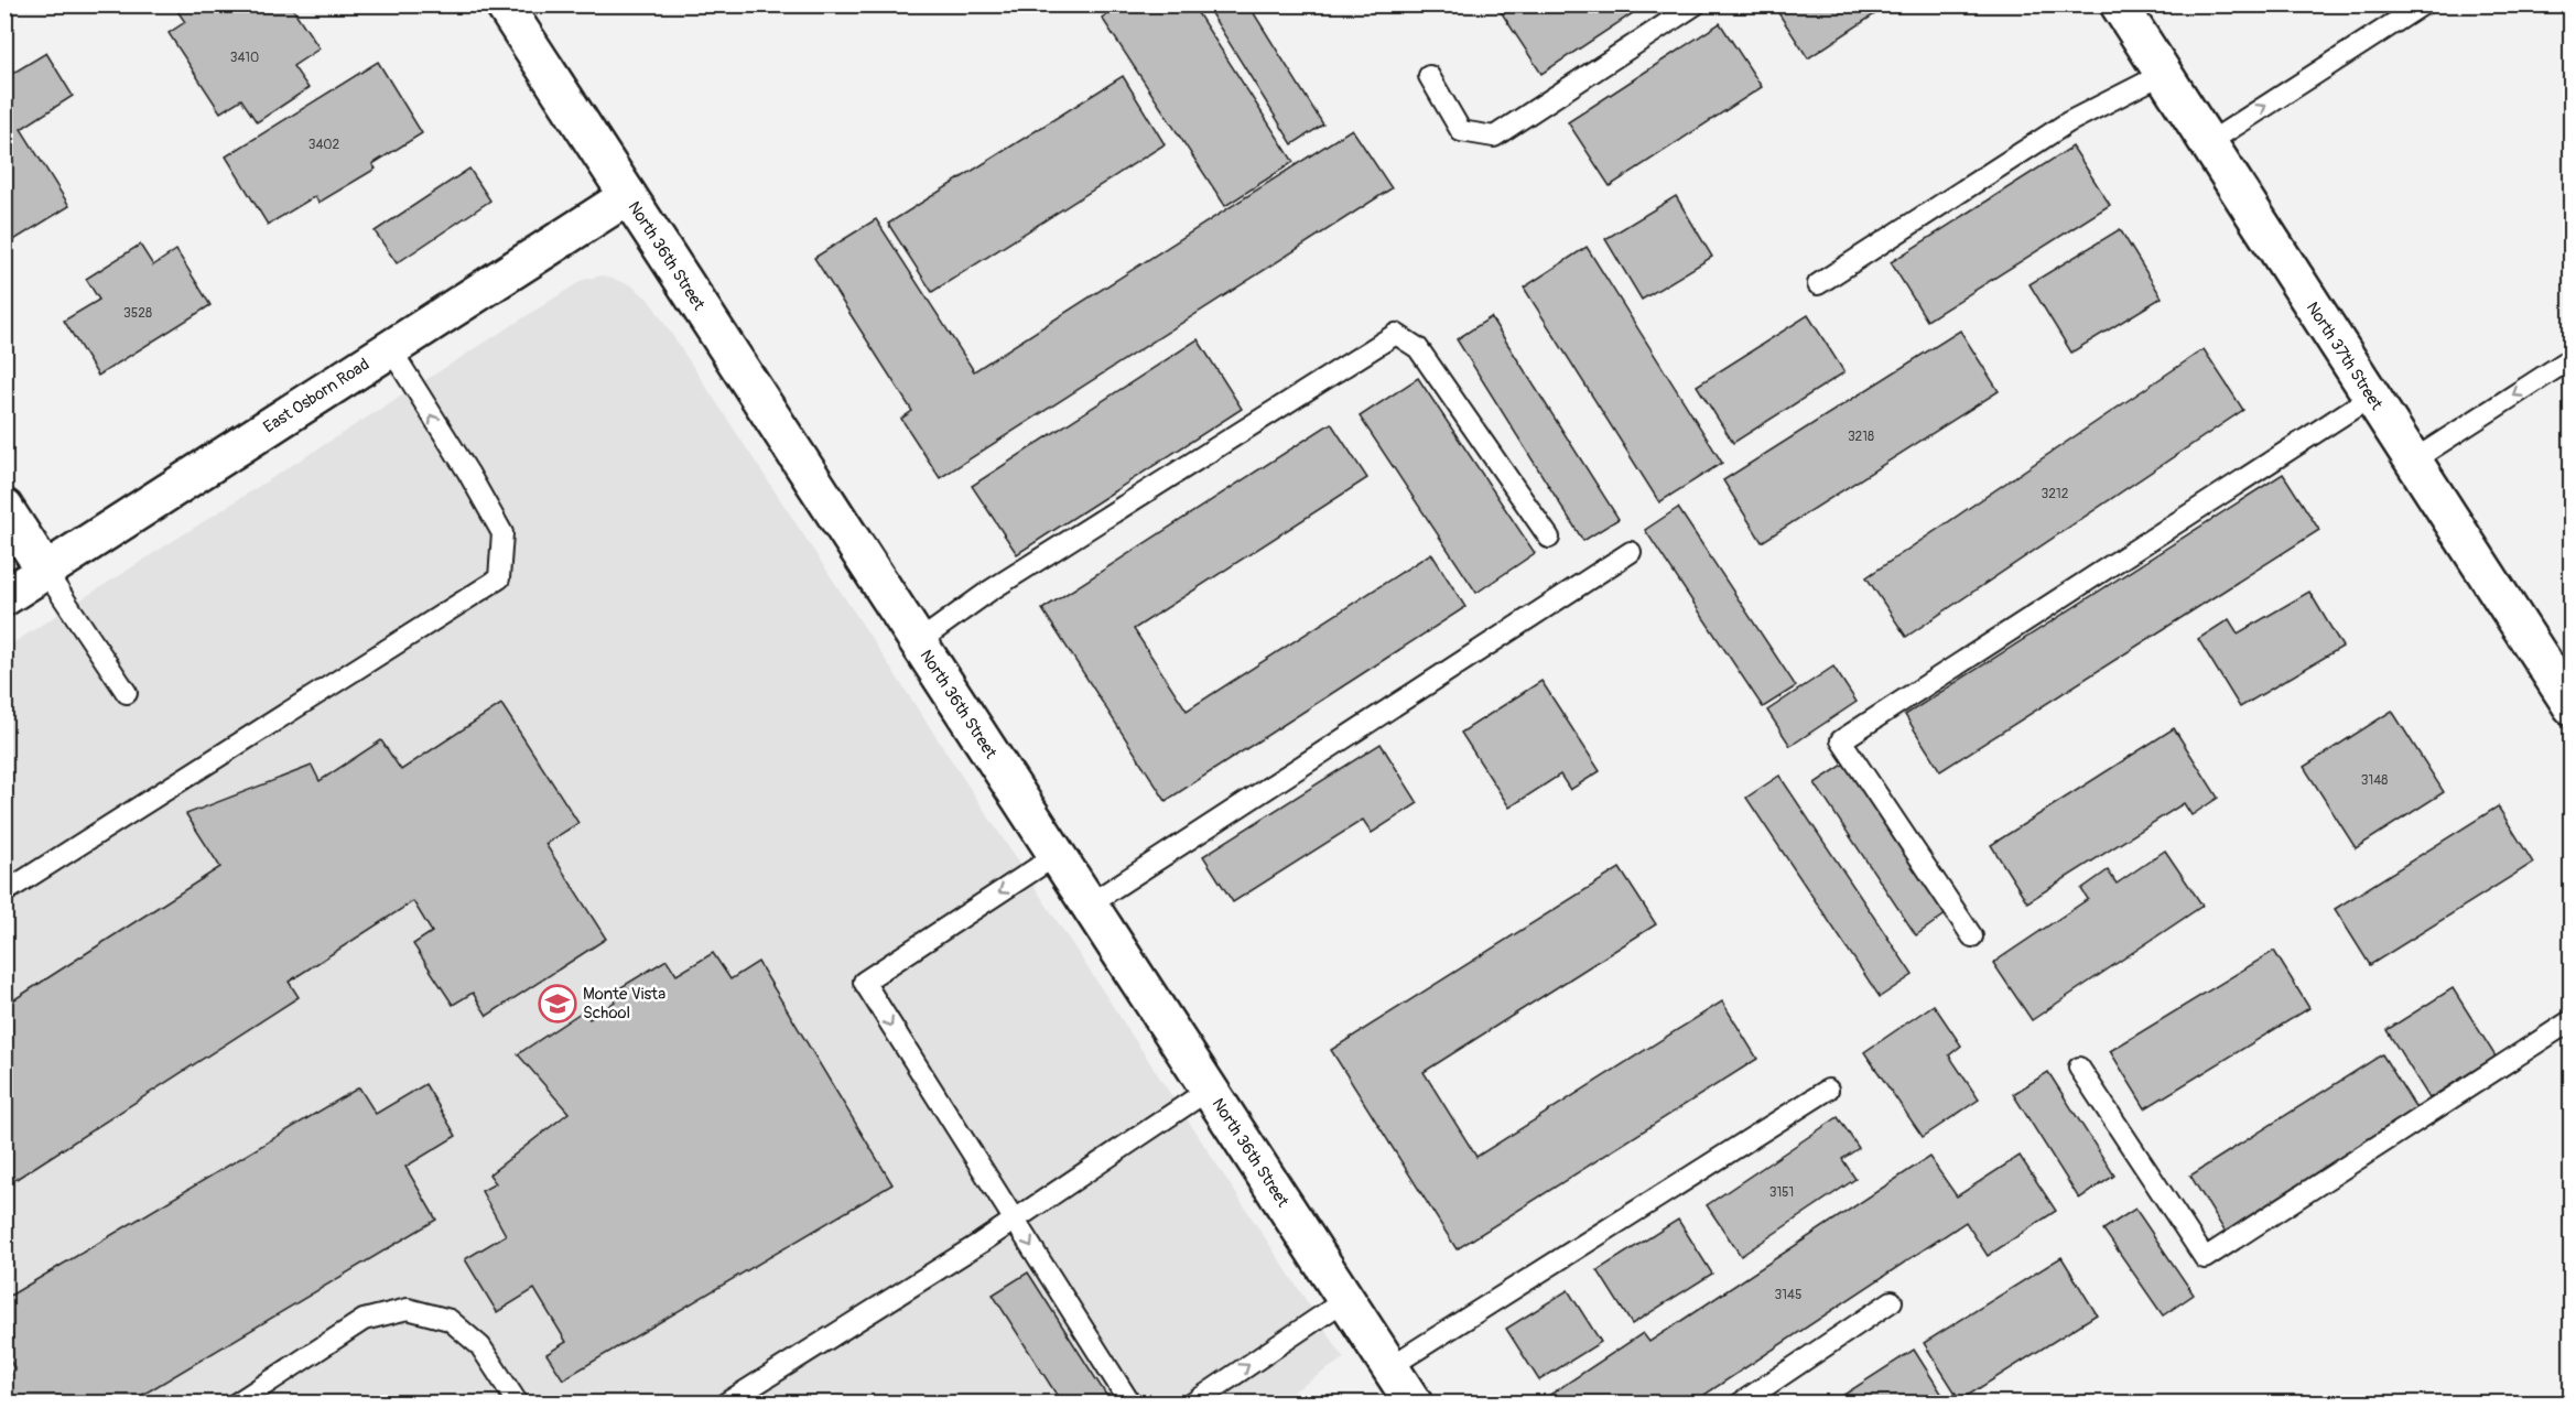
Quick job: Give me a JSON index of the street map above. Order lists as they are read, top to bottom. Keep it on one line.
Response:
{"streets":{"main road":["North 36th Street","North 37th Street","East Osborn Road"]},"crossings":[["North 36th Street","East Osborn Road"]],"places":{"school or university":["Monte Vista School"]},"house_numbers":["3410","3402","3528","3218","3212","3148","3151","3145"]}
